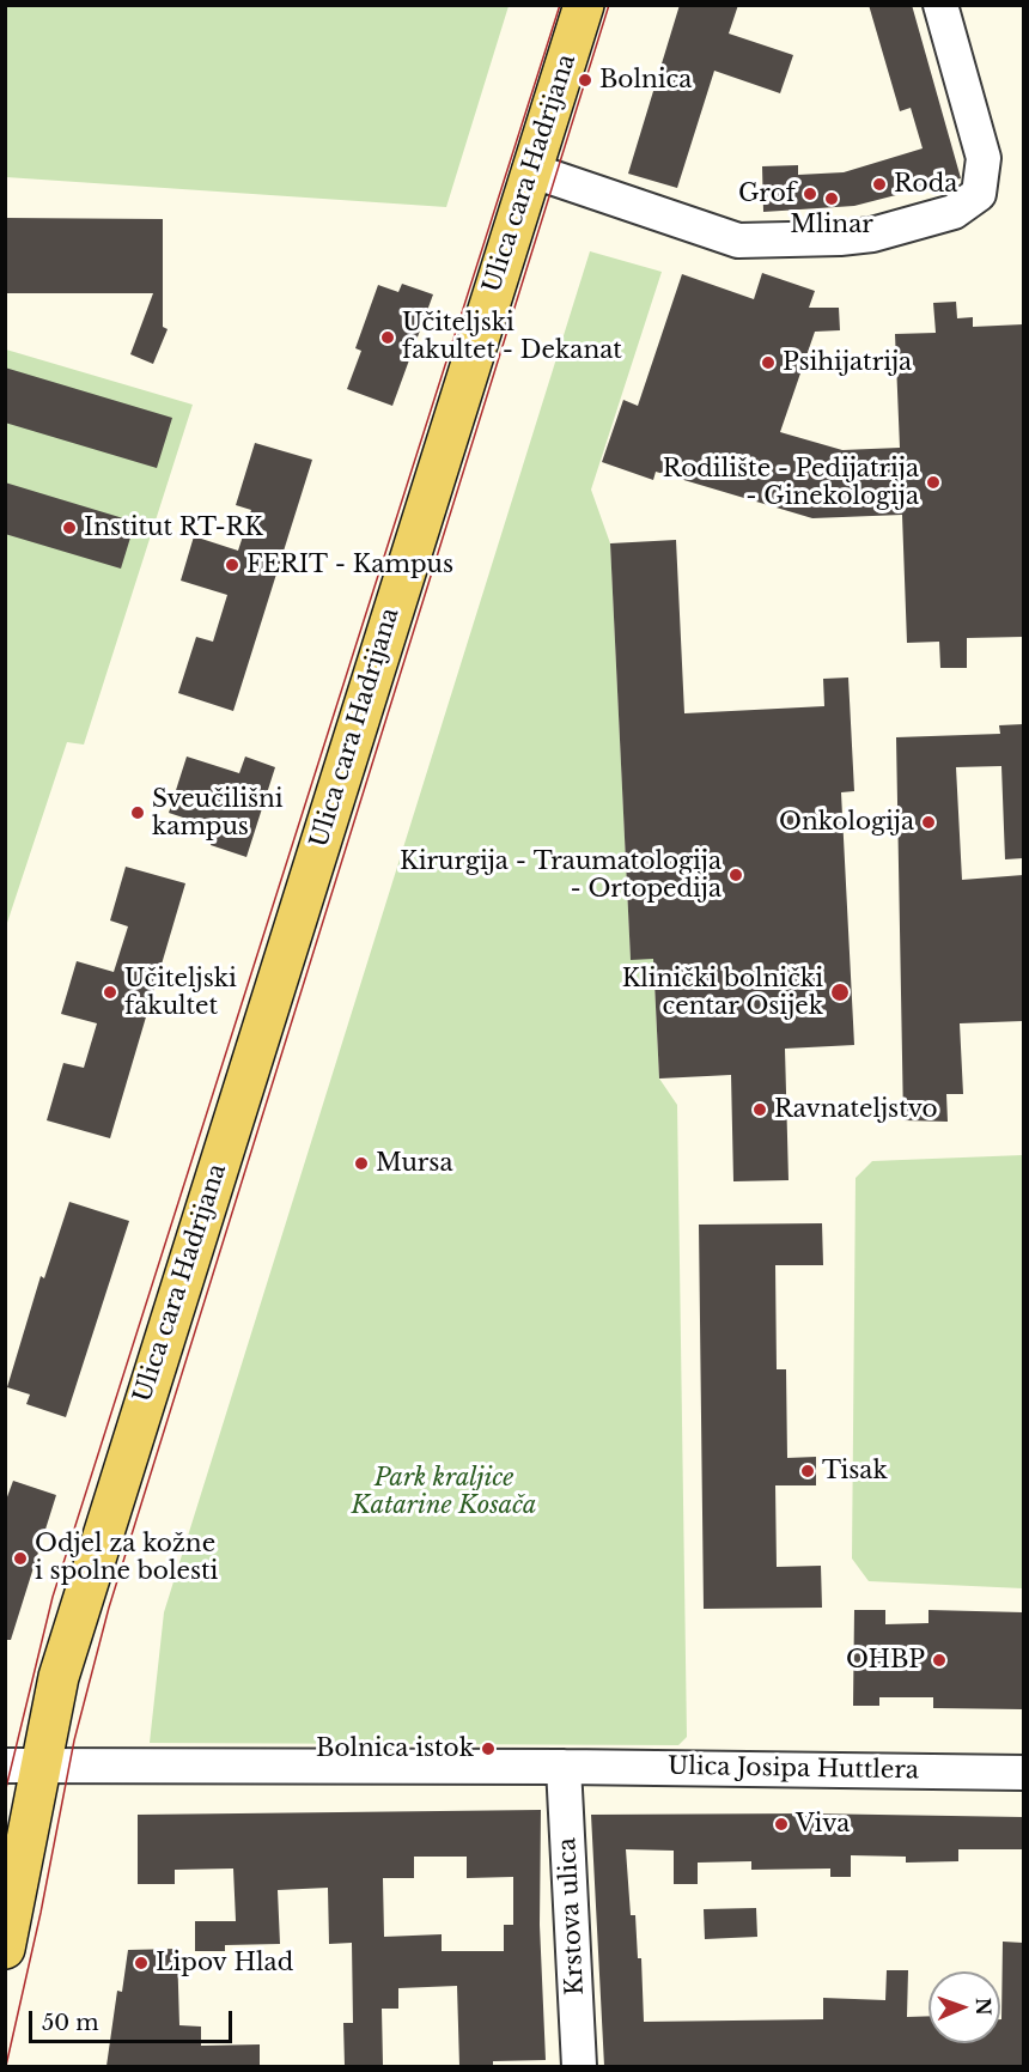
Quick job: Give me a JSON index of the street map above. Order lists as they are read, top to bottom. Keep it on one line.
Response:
{"streets":{"main road":["Ulica cara Hadrijana"],"street":["Ulica Josipa Huttlera","Krstova ulica"]},"crossings":[["Ulica Josipa Huttlera","Krstova ulica"]],"parks":["Park kraljice Katarine Kosača"],"places":["Bolnica","Roda","Grof","Mlinar","Učiteljski fakultet - Dekanat","Psihijatrija","Rodilište - Pedijatrija - Ginekologija","Institut RT-RK","FERIT - Kampus","Sveučilišni kampus","Onkologija","Kirurgija - Traumatologija - Ortopedija","Učiteljski fakultet","Klinički bolnički centar Osijek","Ravnateljstvo","Mursa","Tisak","Odjel za kožne i spolne bolesti","OHBP","Bolnica istok","Viva","Lipov Hlad"],"scale_bar":"50 m","north":"right"}
